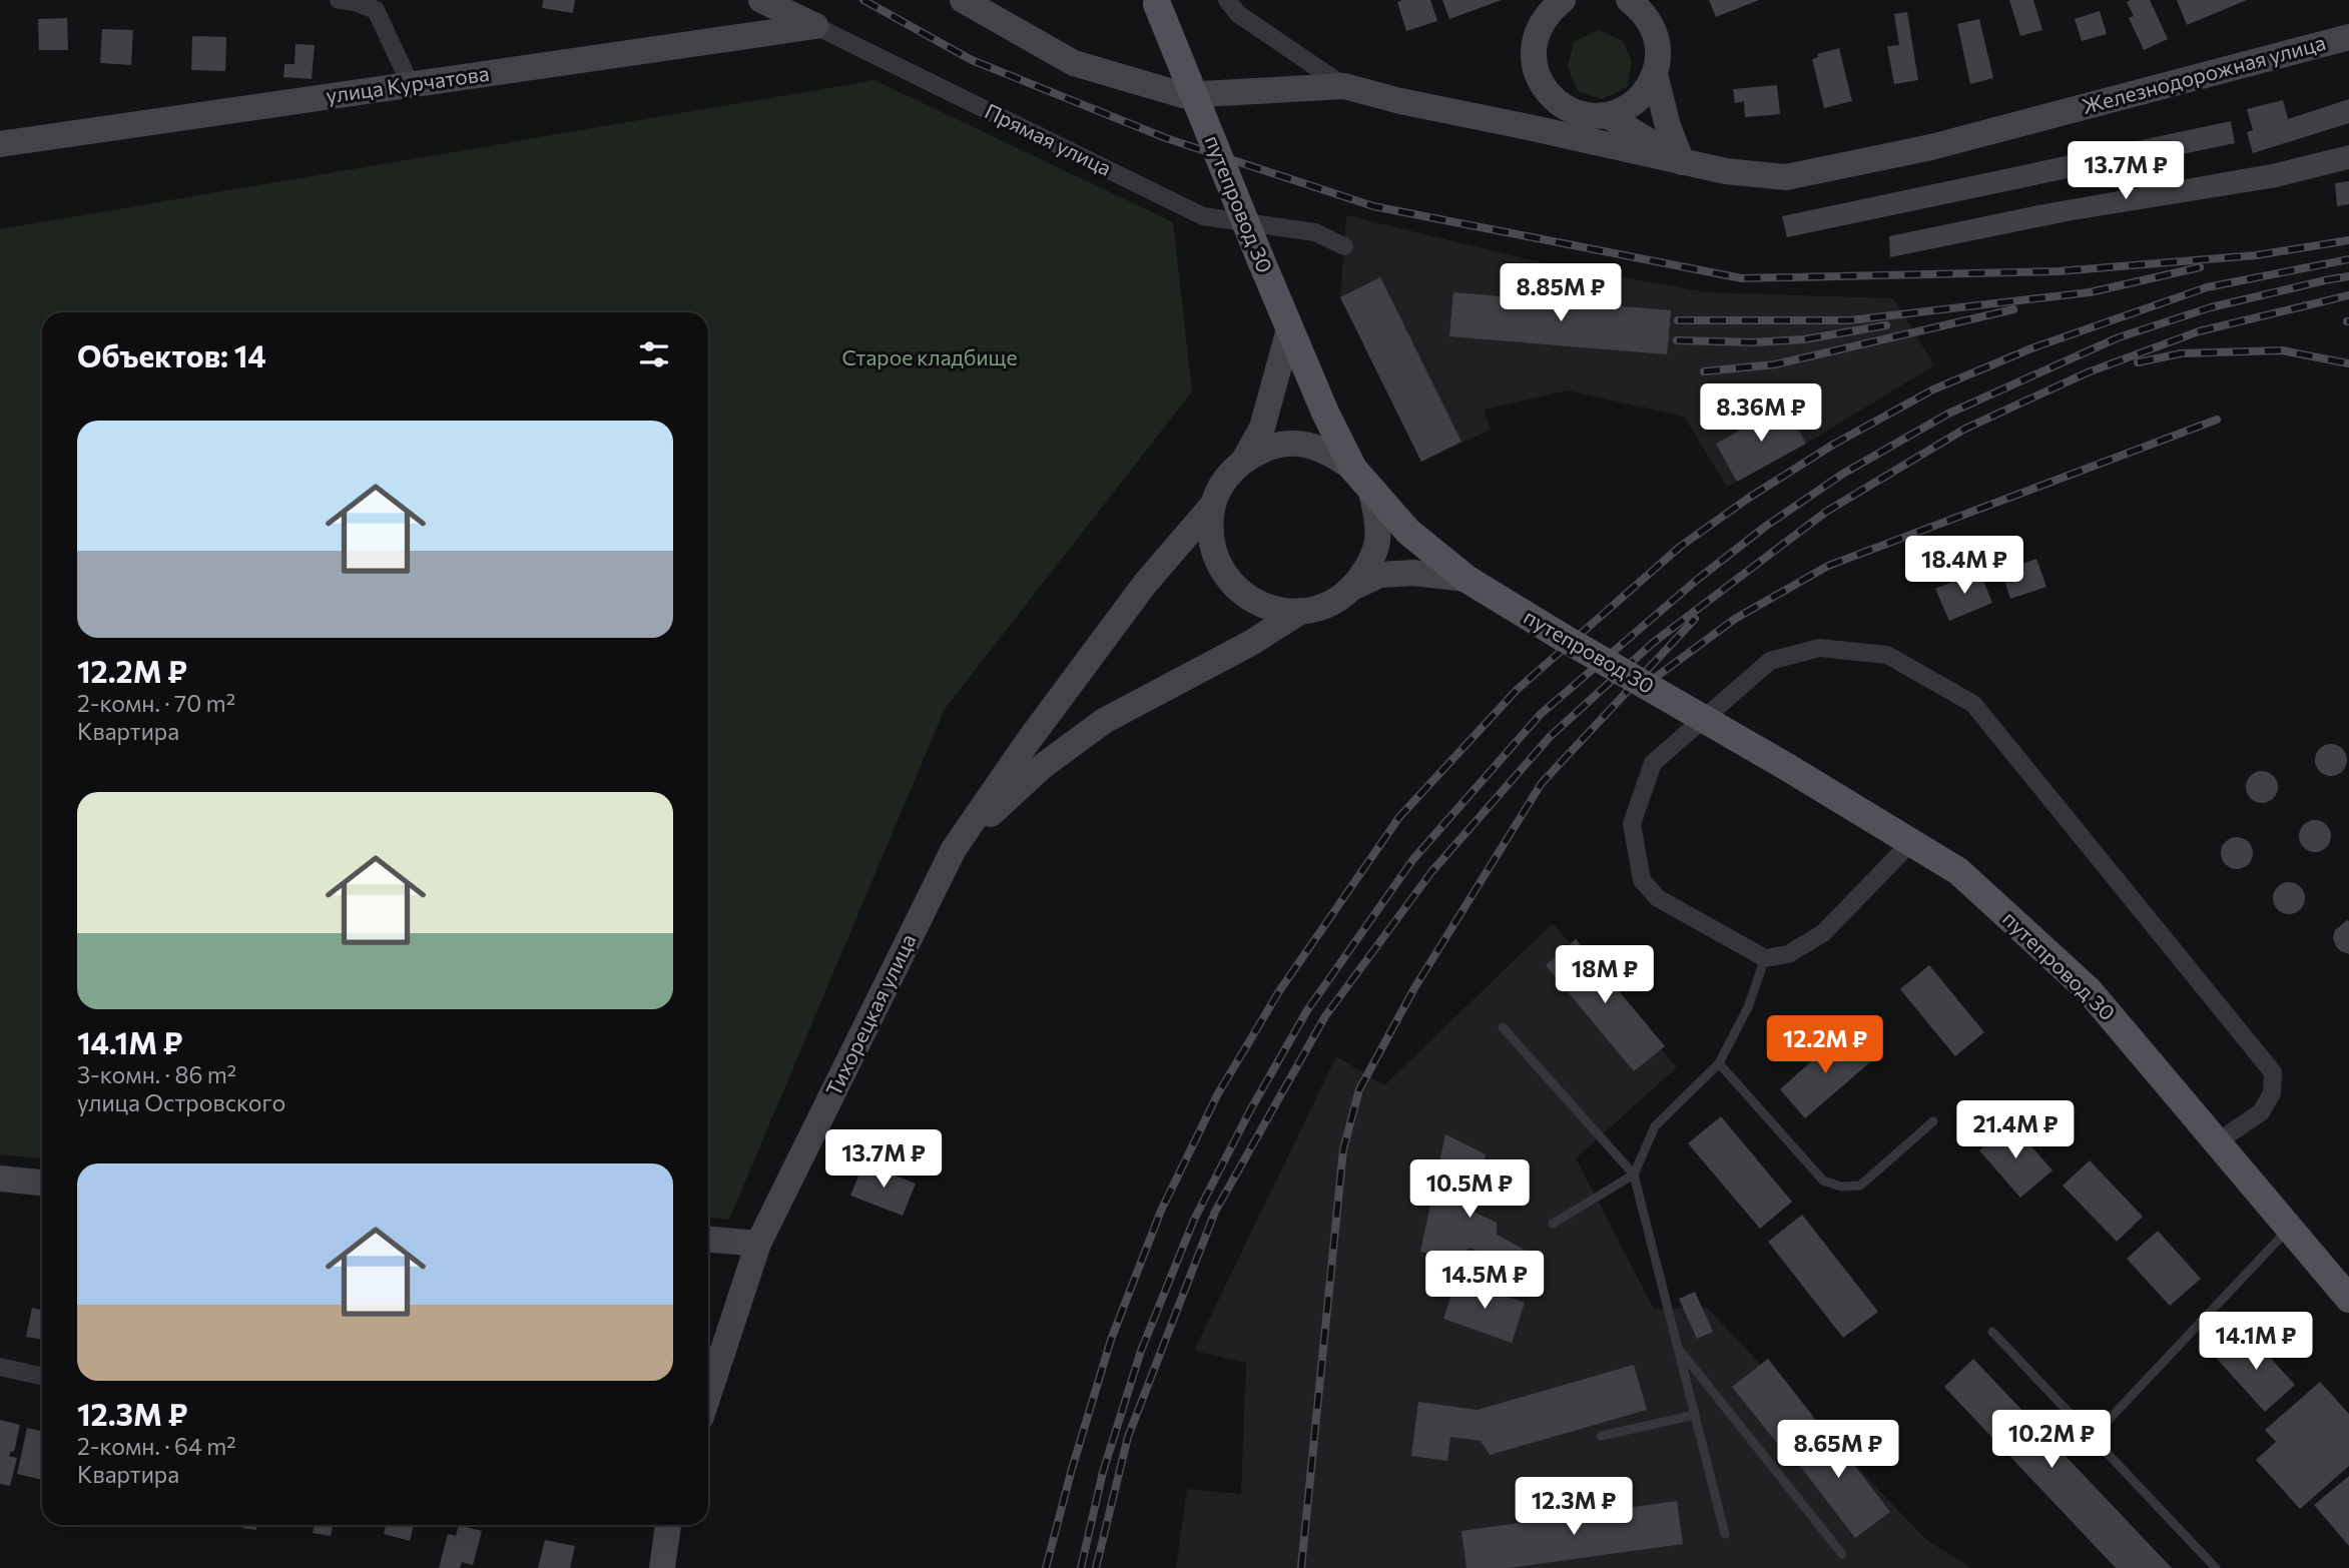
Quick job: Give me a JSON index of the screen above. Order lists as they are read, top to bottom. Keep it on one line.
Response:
{"streets":{"main road":["путепровод 30"],"street":["Железнодорожная улица","улица Курчатова","Прямая улица","Тихорецкая улица"]},"crossings":[["улица Курчатова","Прямая улица"]],"parks":["Старое кладбище"],"page":{"price":["13.7M ₽","8.85M ₽","8.36M ₽","18.4M ₽","18M ₽","12.2M ₽","21.4M ₽","13.7M ₽","10.5M ₽","14.5M ₽","14.1M ₽","10.2M ₽","8.65M ₽","12.3M ₽"],"heading":"Объектов: 14","list":[{"name":"12.2M ₽","note":"2-комн. · 70 m² · Квартира"},{"name":"14.1M ₽","note":"3-комн. · 86 m² · улица Островского"},{"name":"12.3M ₽","note":"2-комн. · 64 m² · Квартира"}]}}
